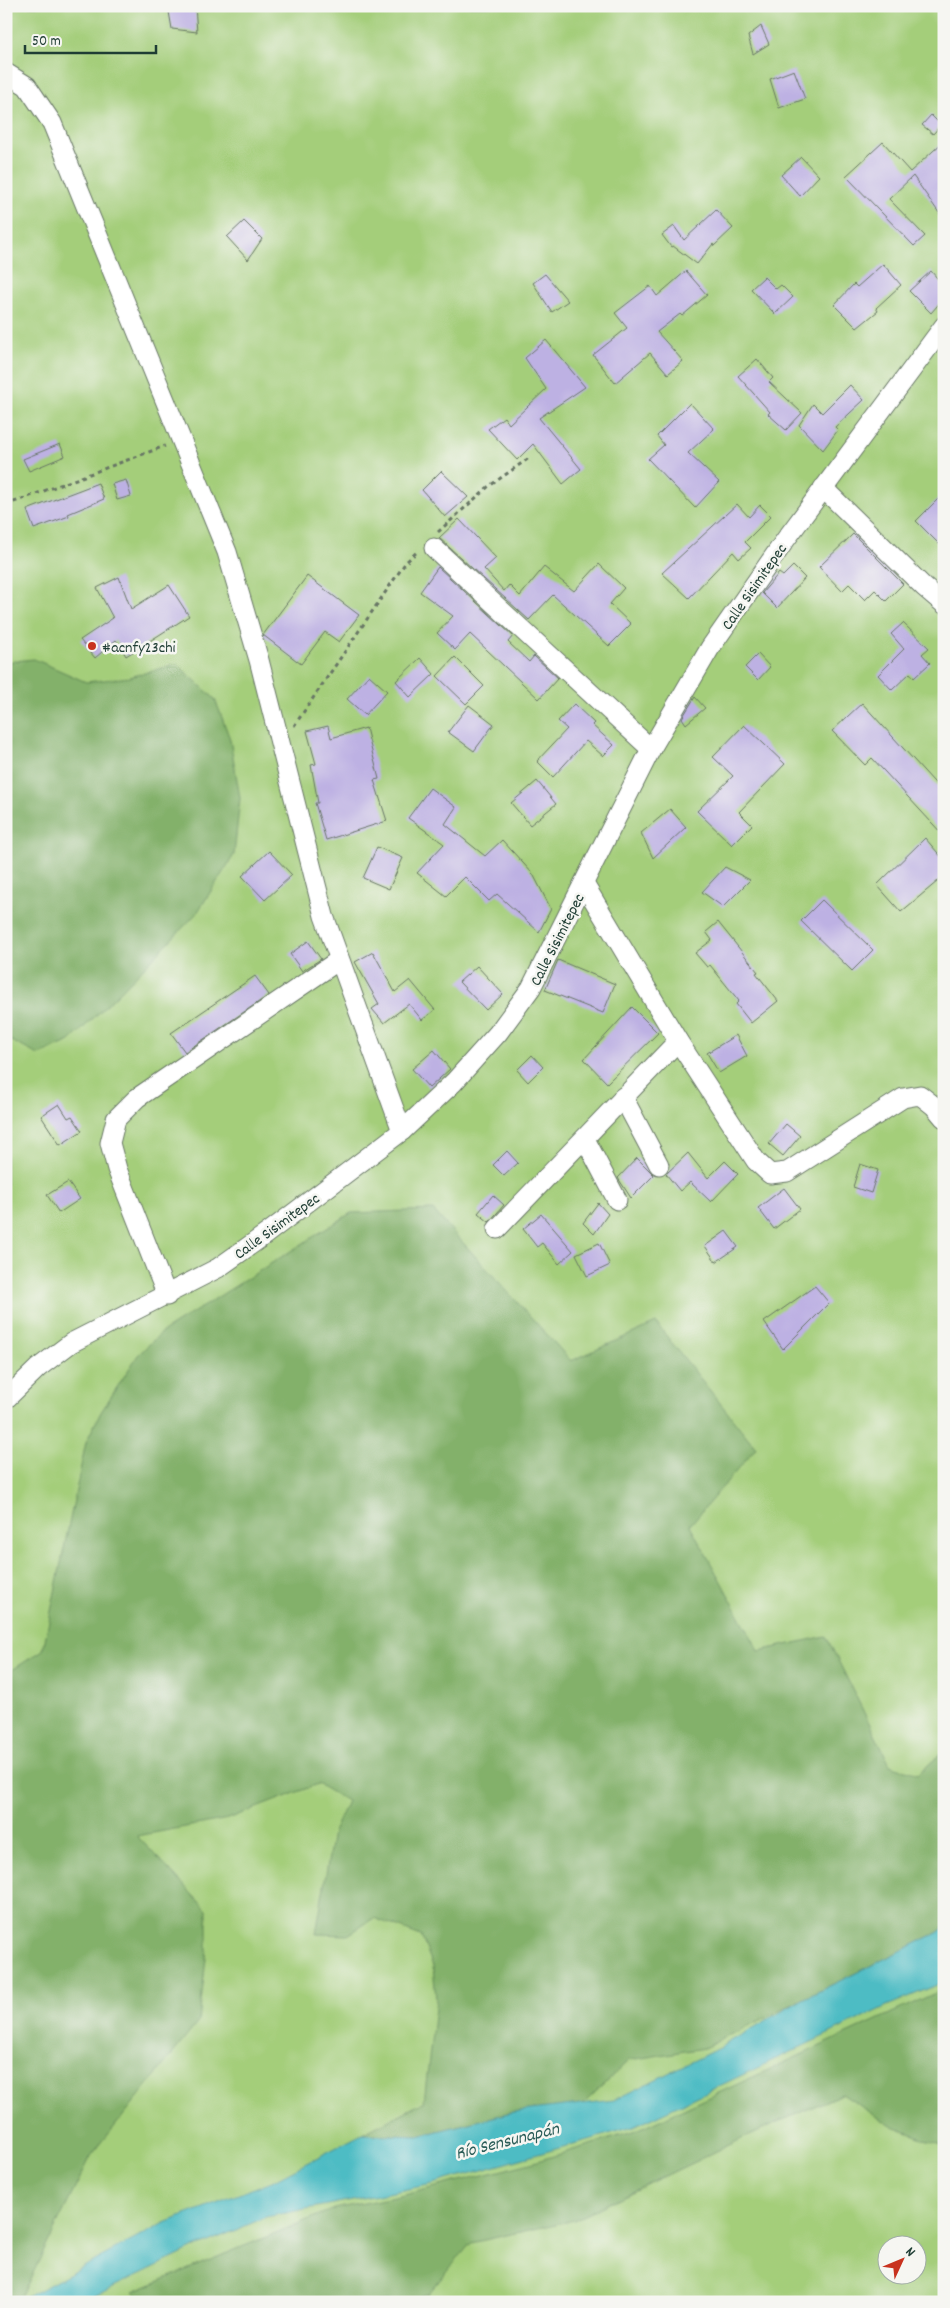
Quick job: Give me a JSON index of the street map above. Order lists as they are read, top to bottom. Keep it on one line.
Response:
{"streets":{"street":["Calle Sisimitepec"]},"water":["Río Sensunapán"],"places":["#acnfy23chi"],"scale_bar":"50 m","north":"top right"}
